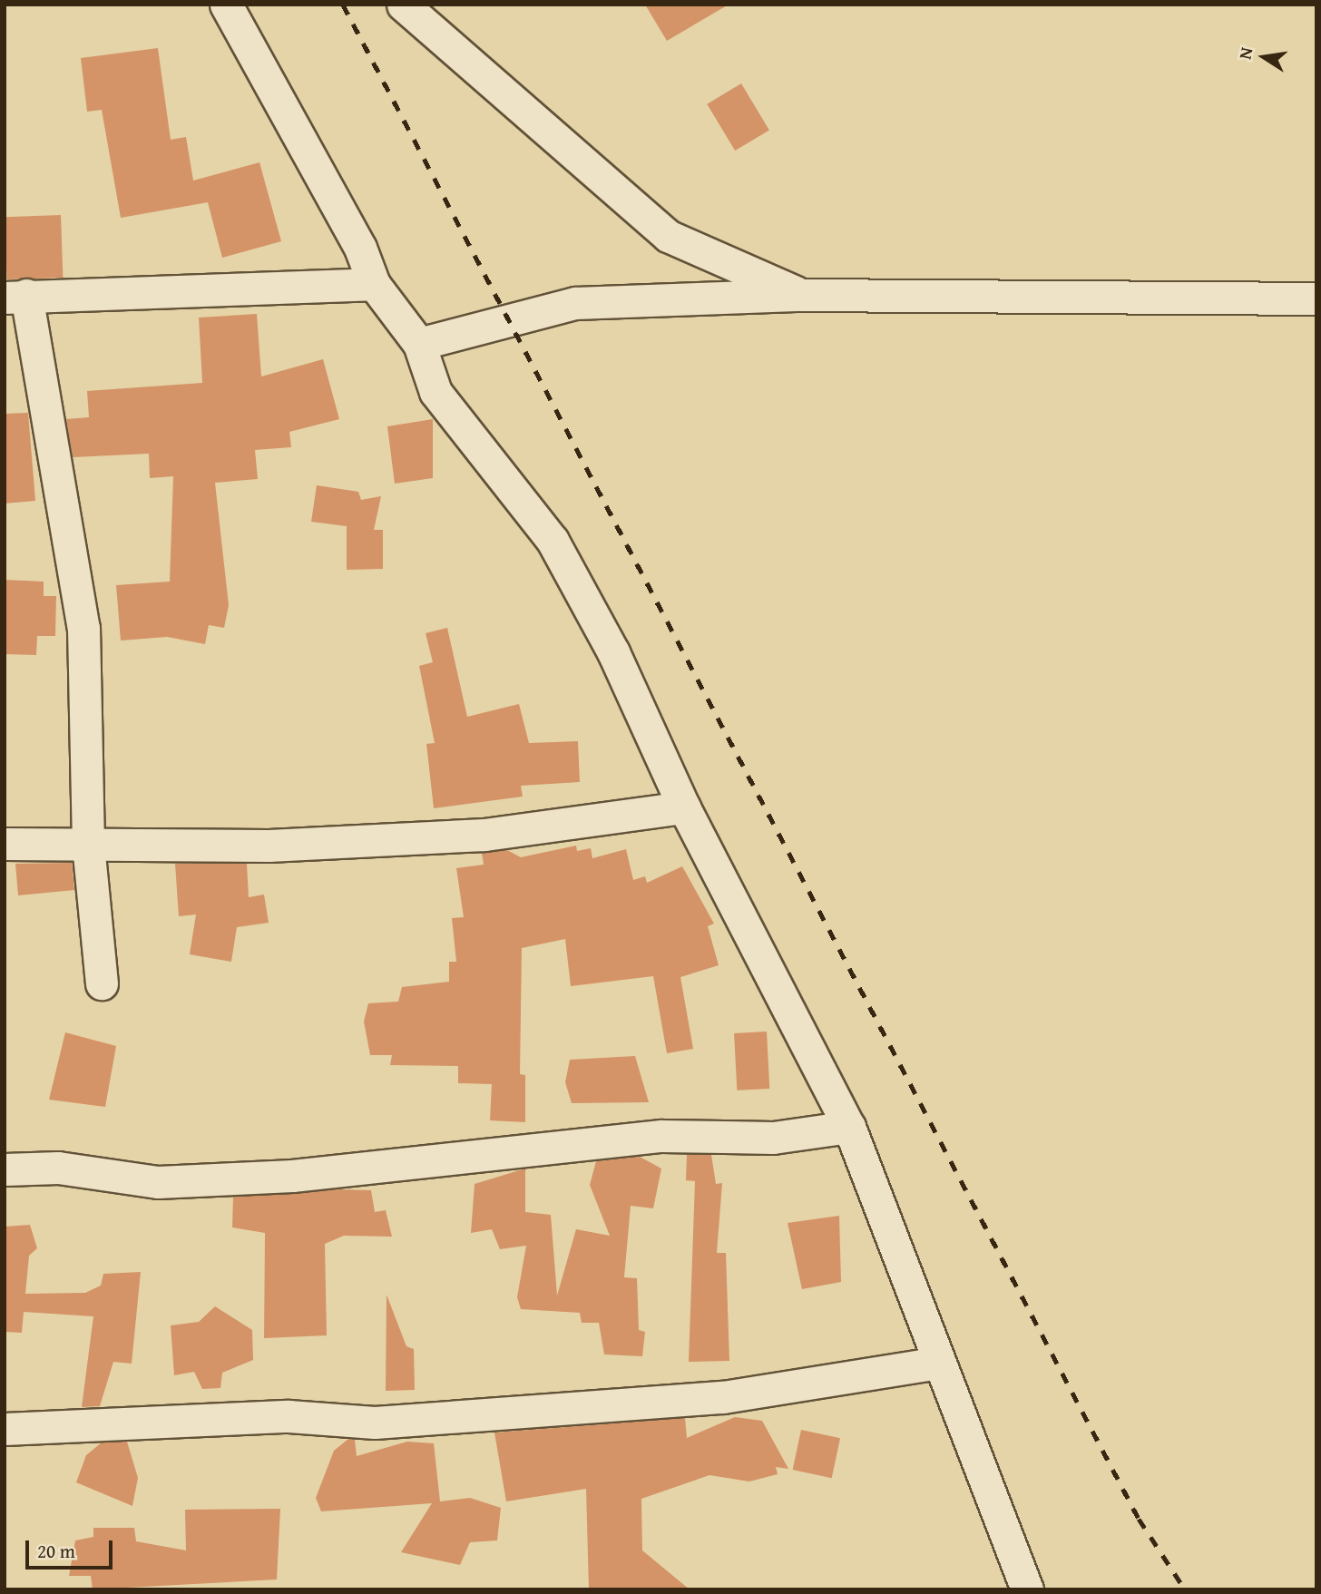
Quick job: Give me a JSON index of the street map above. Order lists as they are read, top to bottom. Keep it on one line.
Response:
{"scale_bar":"20 m","north":"left"}
